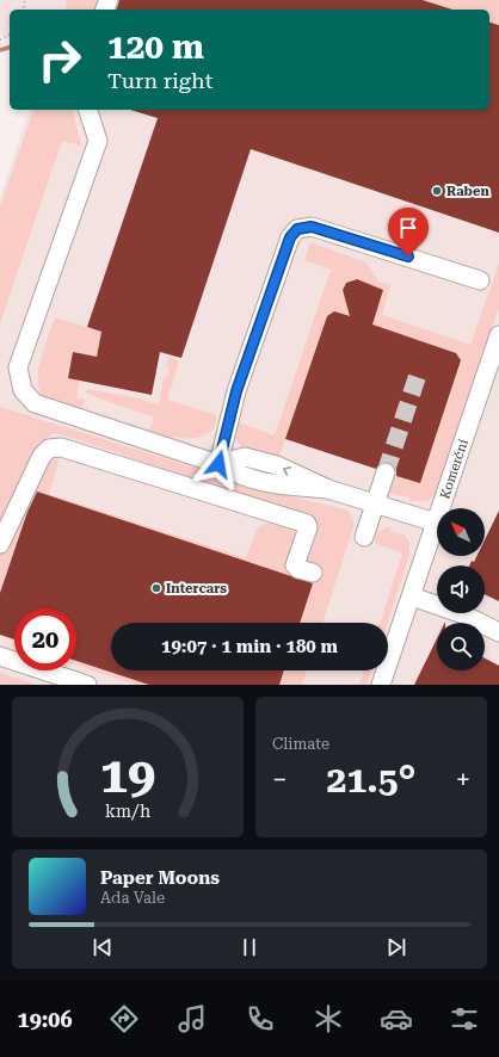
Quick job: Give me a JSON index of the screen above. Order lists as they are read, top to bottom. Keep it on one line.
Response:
{"streets":{"street":["Komerční"]},"places":["Raben","Intercars"],"north":"top left","page":{"turn":["120 m","Turn right"],"limit":"20","trip":"19:07 · 1 min · 180 m","tile":"Climate","heat":["−","21.5°","+"],"song":["Paper Moons","Ada Vale"],"tabs":"19:06","gauge":["19","km/h"]}}
